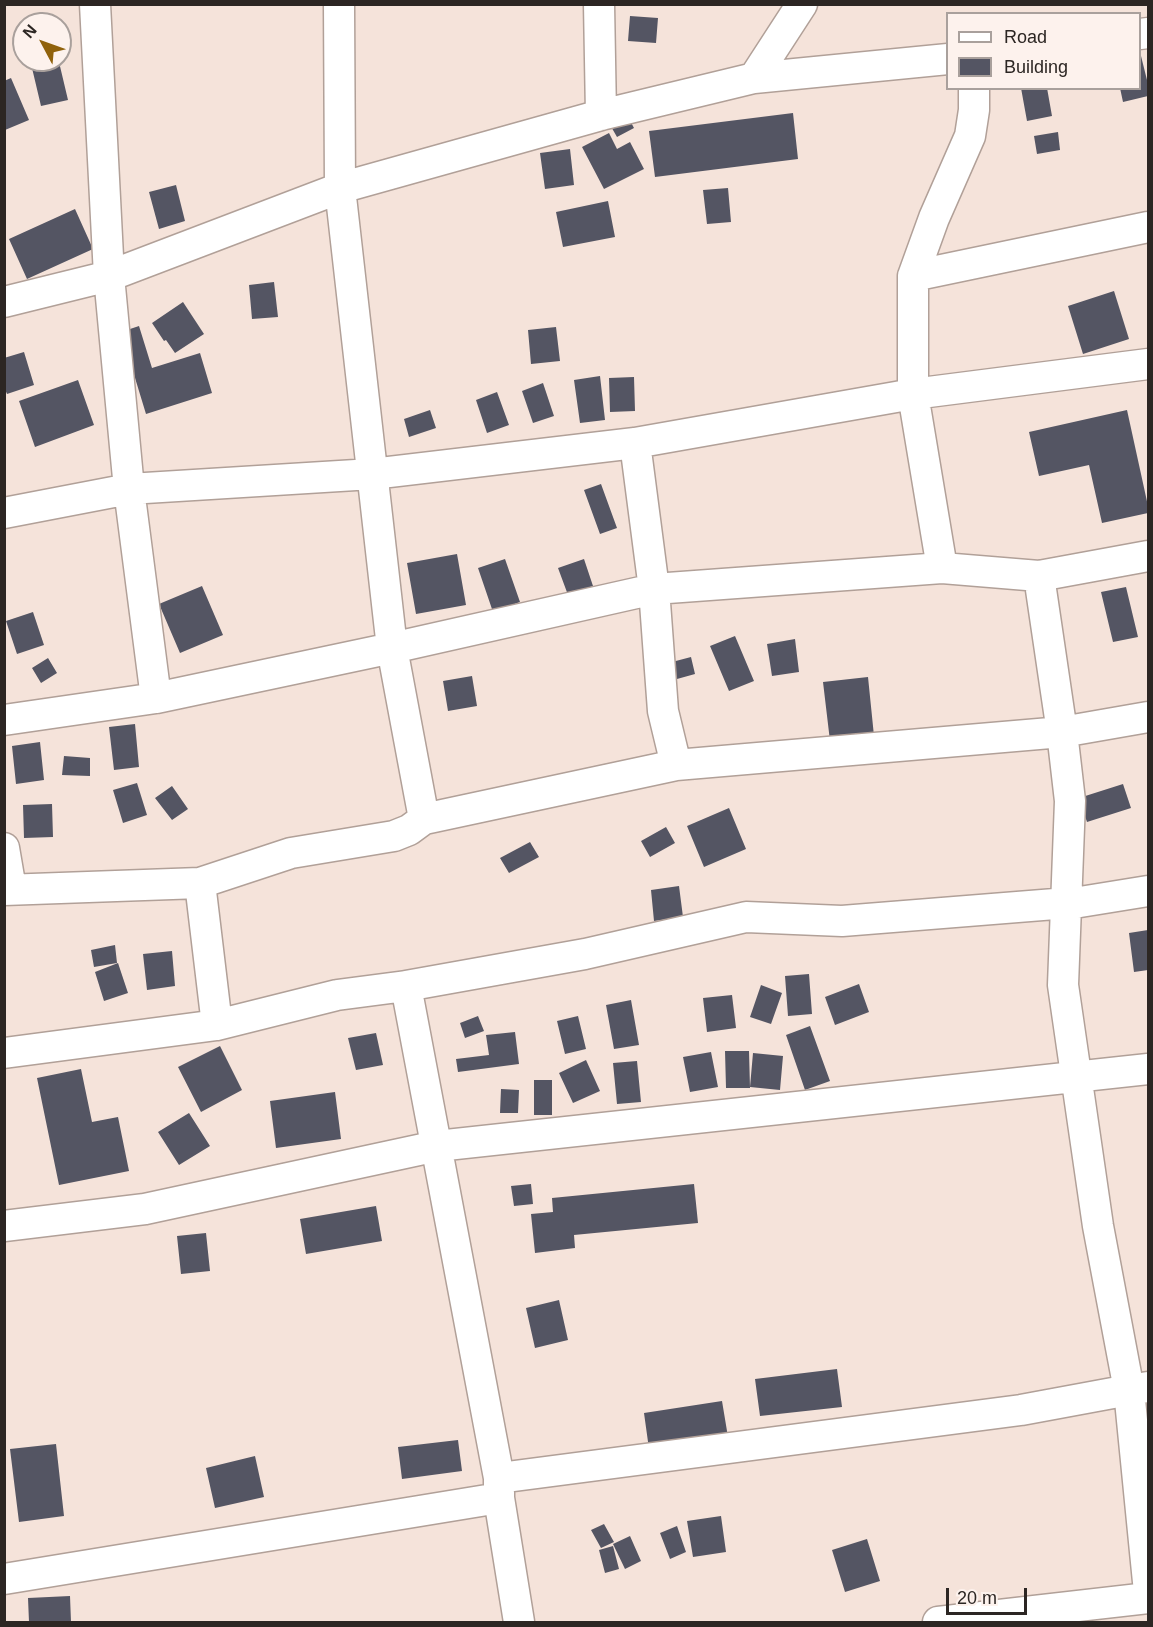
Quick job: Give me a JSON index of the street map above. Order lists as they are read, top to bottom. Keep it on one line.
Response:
{"legend":["Road","Building"],"scale_bar":"20 m","north":"top left"}
